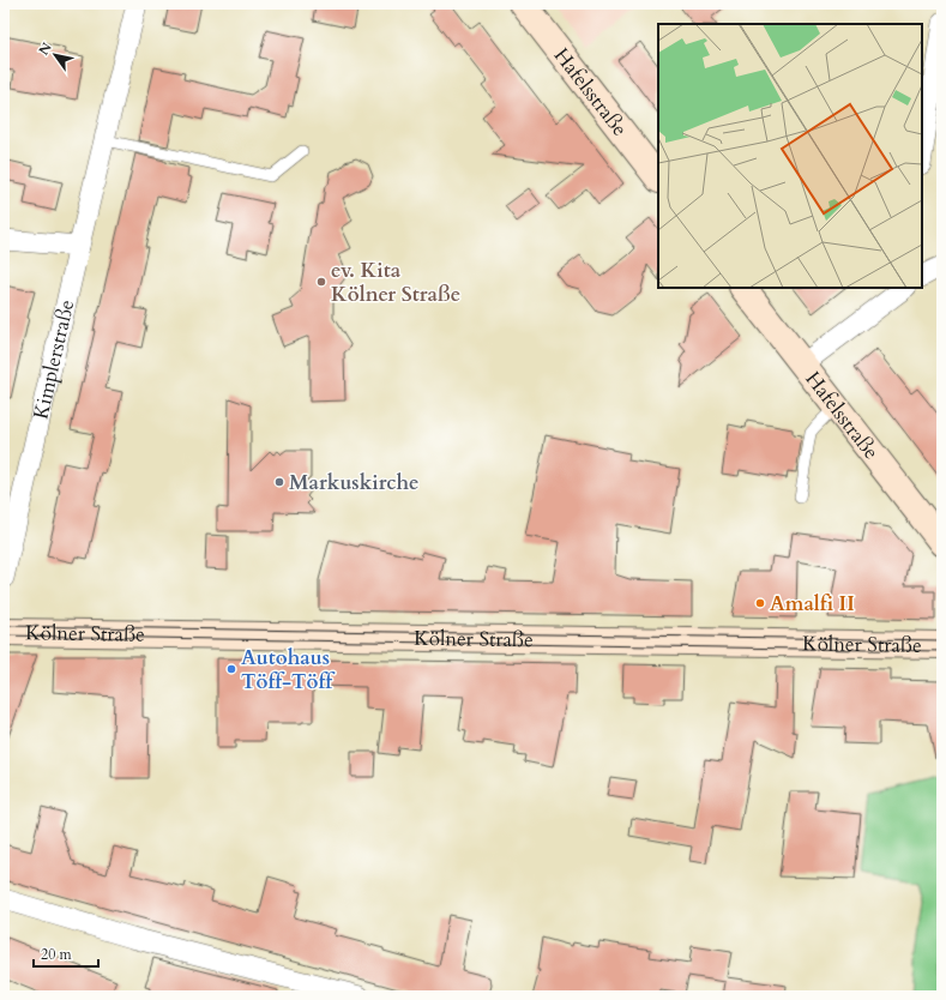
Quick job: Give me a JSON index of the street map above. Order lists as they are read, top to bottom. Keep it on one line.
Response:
{"streets":{"main road":["Hafelsstraße","Kölner Straße"],"street":["Kimplerstraße"]},"places":["ev. Kita Kölner Straße","Markuskirche","Amalfi II","Autohaus Töff-Töff"],"scale_bar":"20 m","north":"top left"}
